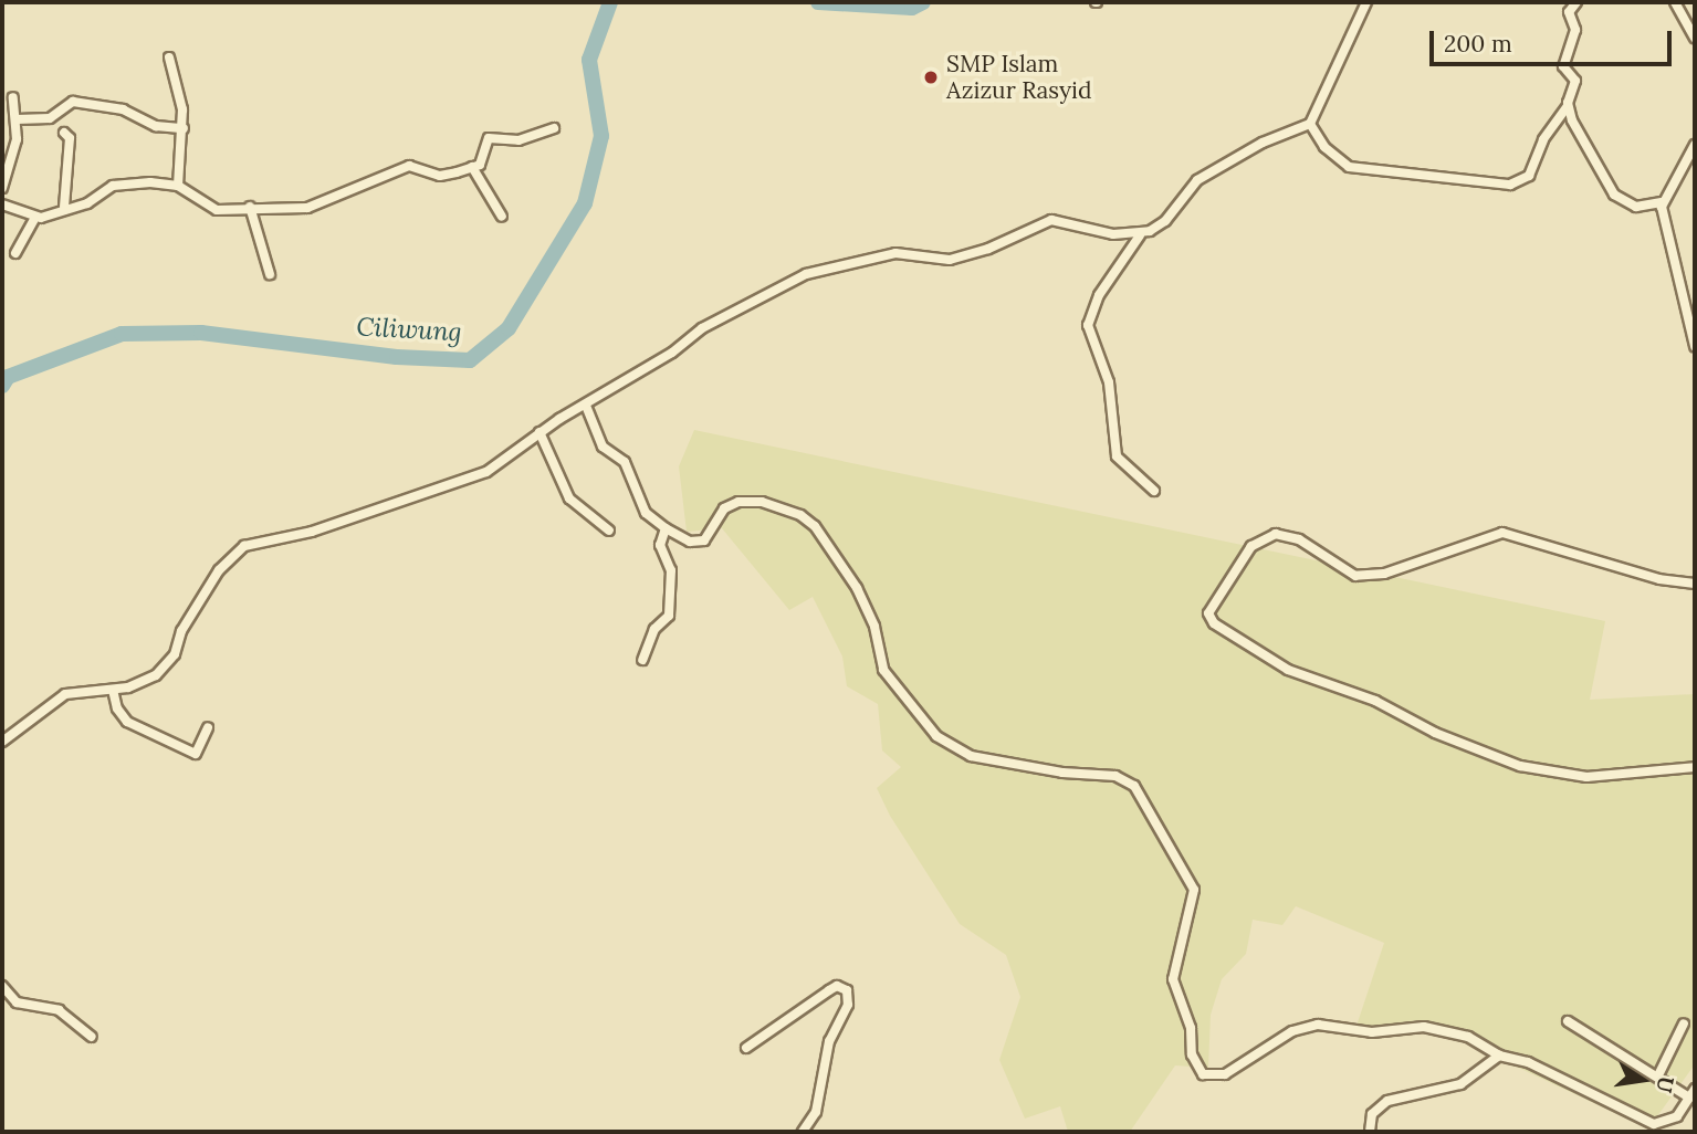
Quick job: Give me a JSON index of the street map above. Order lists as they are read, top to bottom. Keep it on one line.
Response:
{"water":["Ciliwung"],"places":["SMP Islam Azizur Rasyid"],"scale_bar":"200 m","north":"right"}
